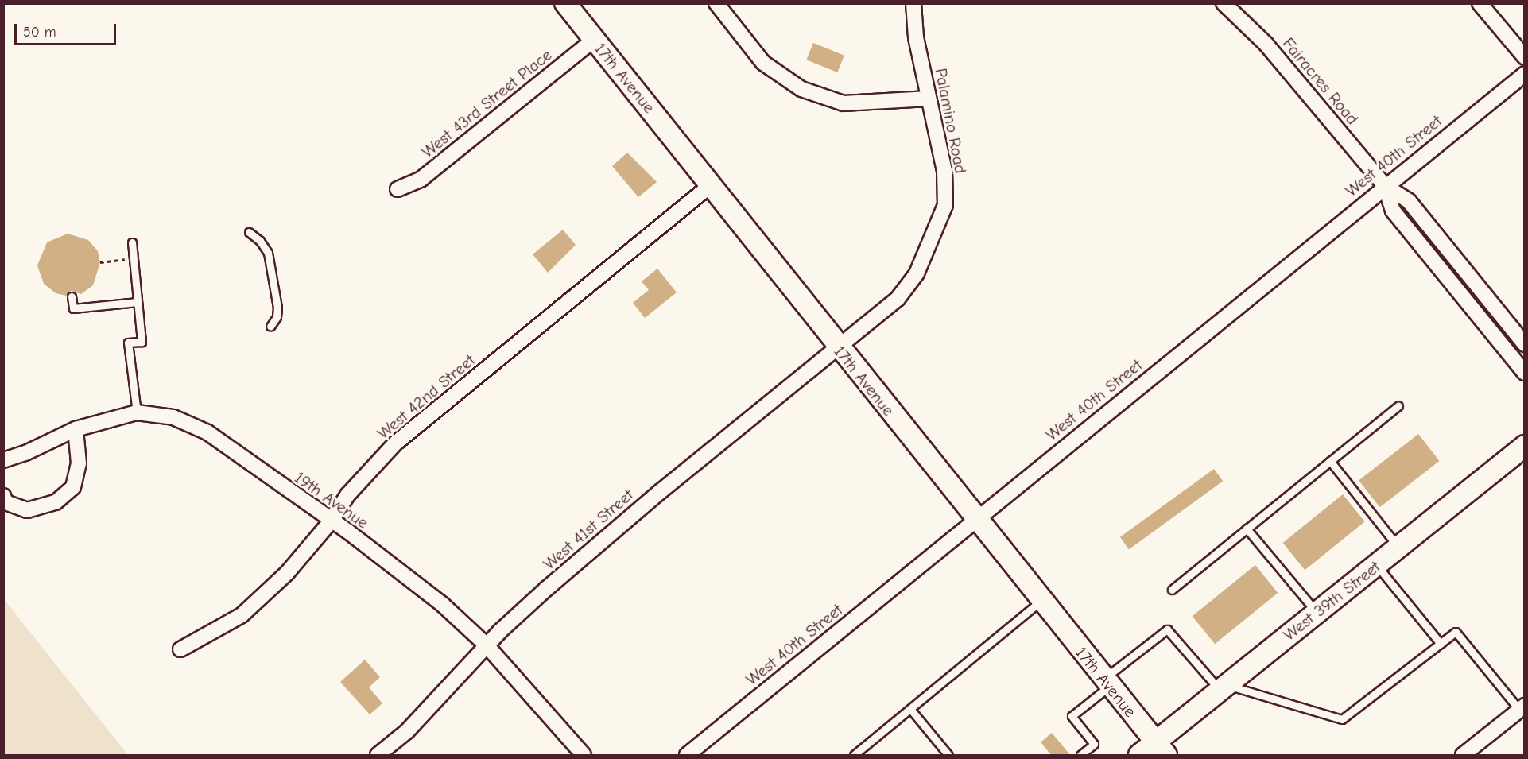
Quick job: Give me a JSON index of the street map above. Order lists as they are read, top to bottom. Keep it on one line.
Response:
{"streets":{"main road":["17th Avenue","West 39th Street"],"street":["Fairacres Road","West 43rd Street Place","Palamino Road","West 40th Street","West 42nd Street","19th Avenue","West 41st Street"]},"crossings":[["17th Avenue","West 43rd Street Place"],["17th Avenue","Palamino Road"],["17th Avenue","West 40th Street"],["17th Avenue","West 42nd Street"],["17th Avenue","West 41st Street"],["17th Avenue","West 39th Street"],["Fairacres Road","West 40th Street"],["Palamino Road","West 41st Street"],["West 42nd Street","19th Avenue"],["19th Avenue","West 41st Street"]],"scale_bar":"50 m"}
